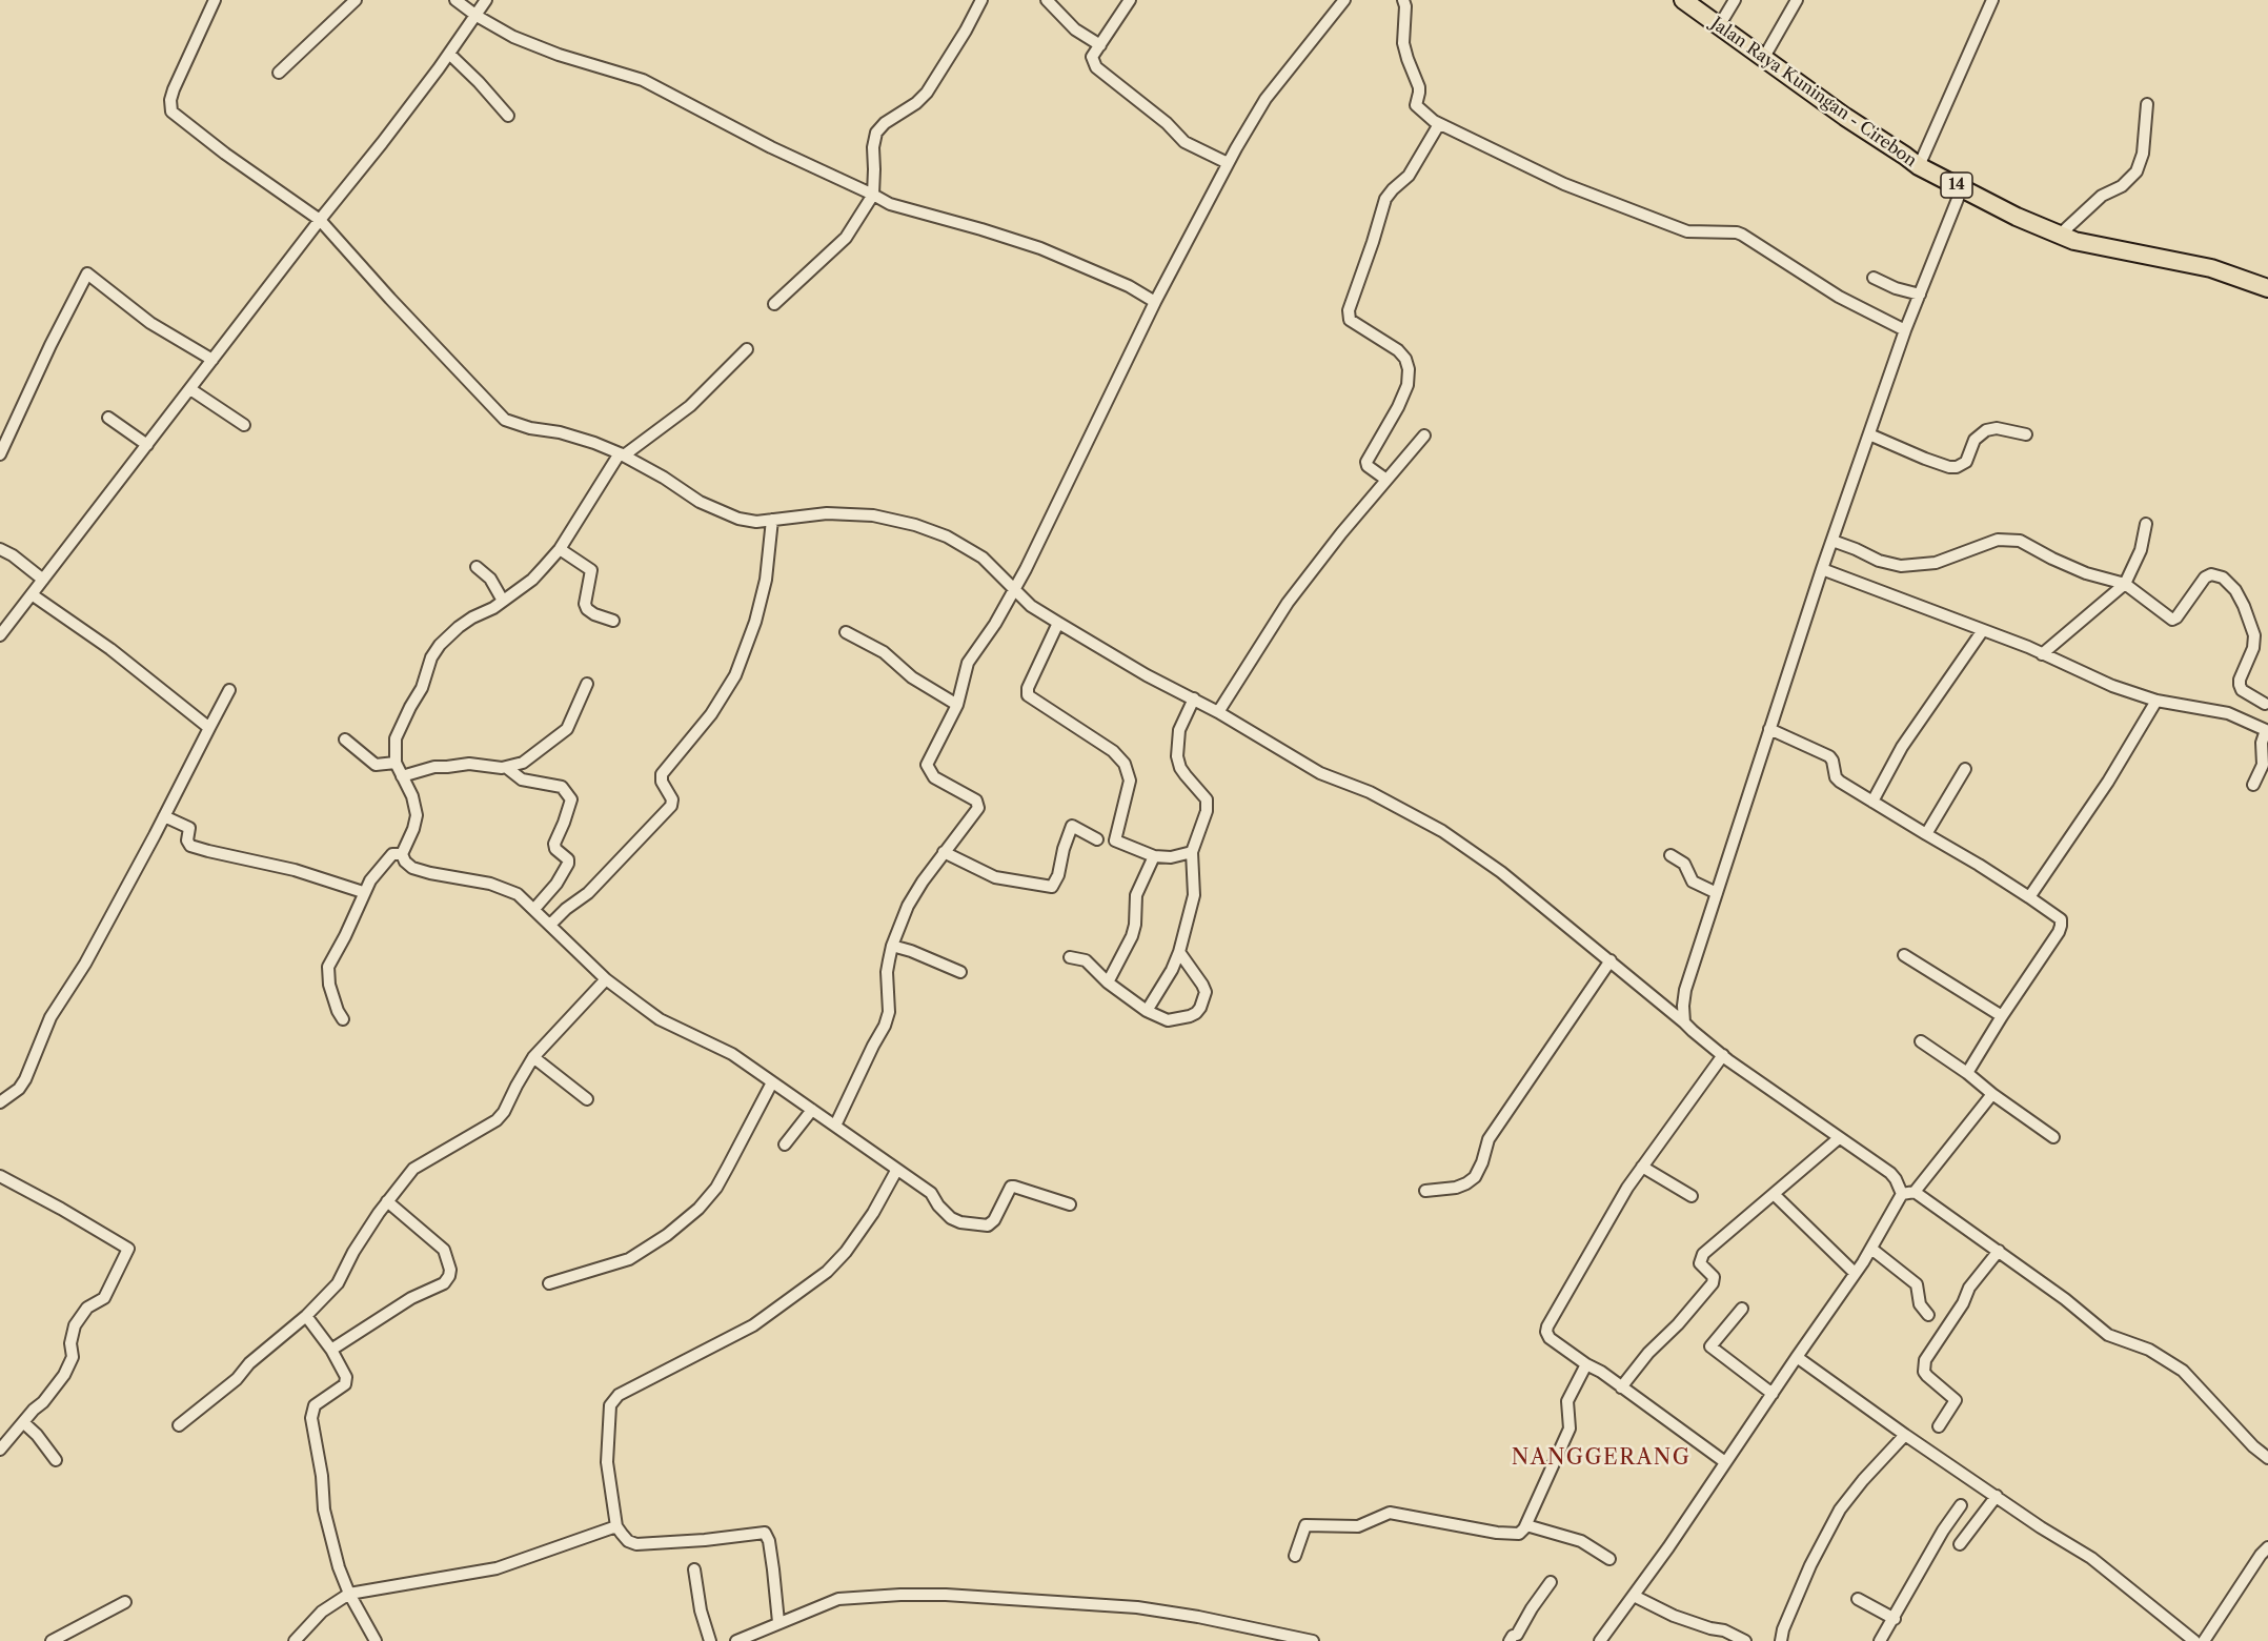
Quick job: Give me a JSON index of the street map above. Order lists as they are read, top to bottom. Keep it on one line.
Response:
{"streets":{"highway":["Jalan Raya Kuningan - Cirebon","14"]},"districts":["NANGGERANG"]}
